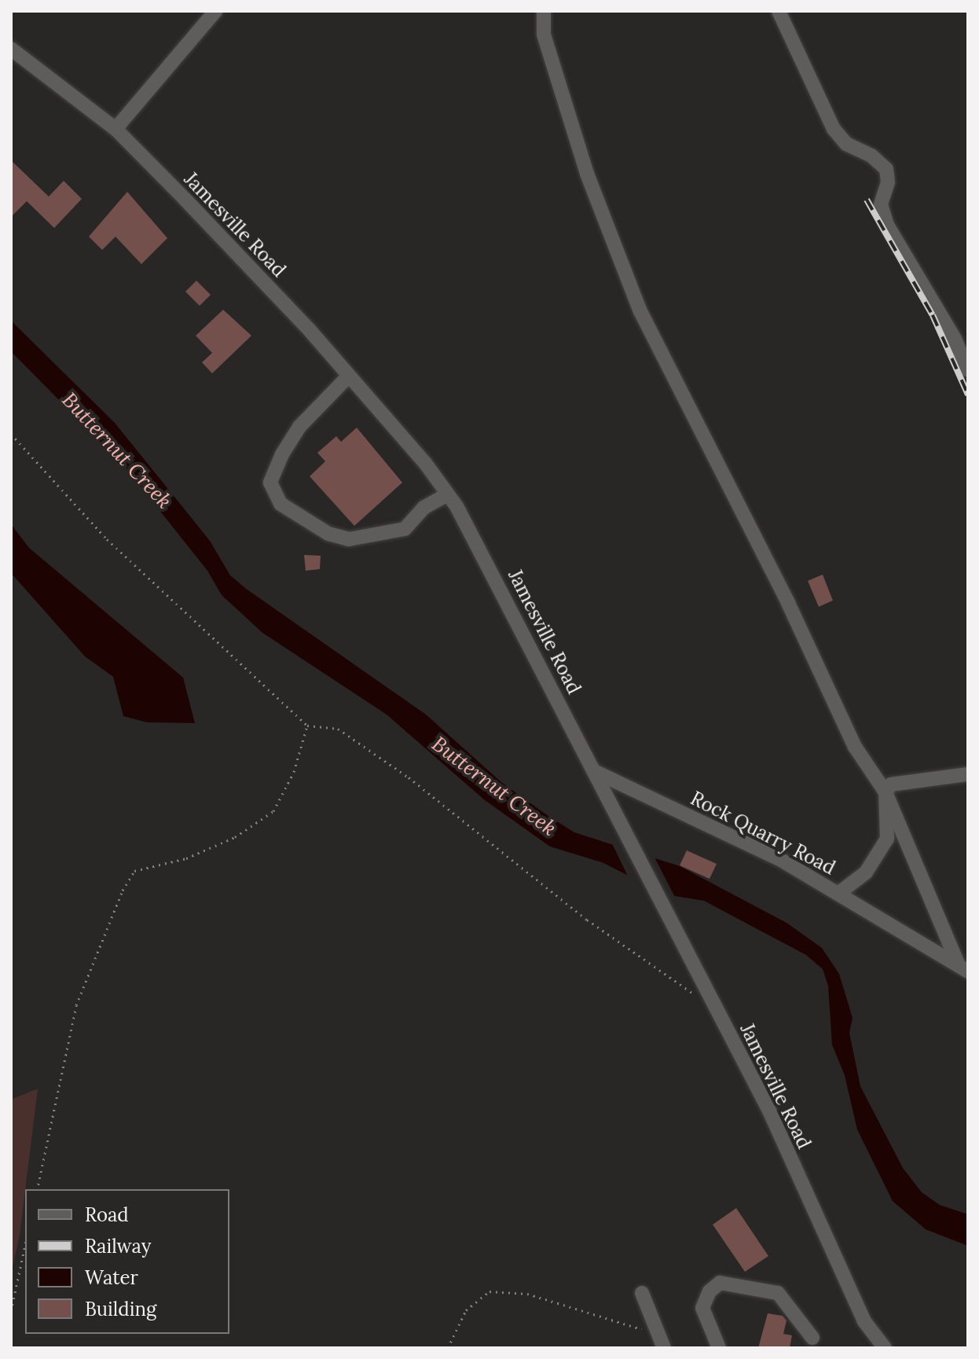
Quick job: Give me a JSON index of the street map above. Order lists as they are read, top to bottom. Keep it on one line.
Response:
{"streets":{"street":["Jamesville Road","Rock Quarry Road"]},"crossings":[["Jamesville Road","Rock Quarry Road"]],"water":["Butternut Creek"],"legend":["Road","Railway","Water","Building"]}
